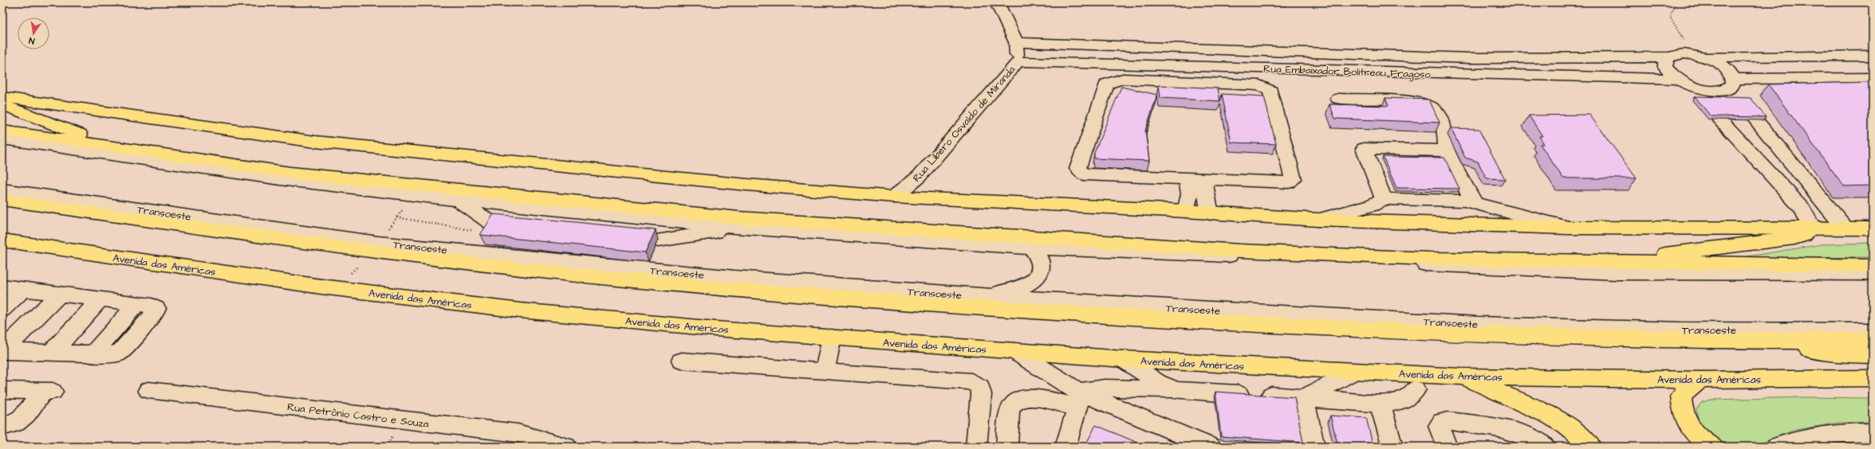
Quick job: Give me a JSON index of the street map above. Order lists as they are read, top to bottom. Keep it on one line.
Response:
{"streets":{"main road":["Avenida das Américas"],"street":["Rua Embaixador Bolitreau Fragoso","Rua Libero Osvaldo de Miranda","Transoeste","Rua Petrônio Castro e Souza"]},"crossings":[["Rua Embaixador Bolitreau Fragoso","Rua Libero Osvaldo de Miranda"]],"north":"bottom"}
